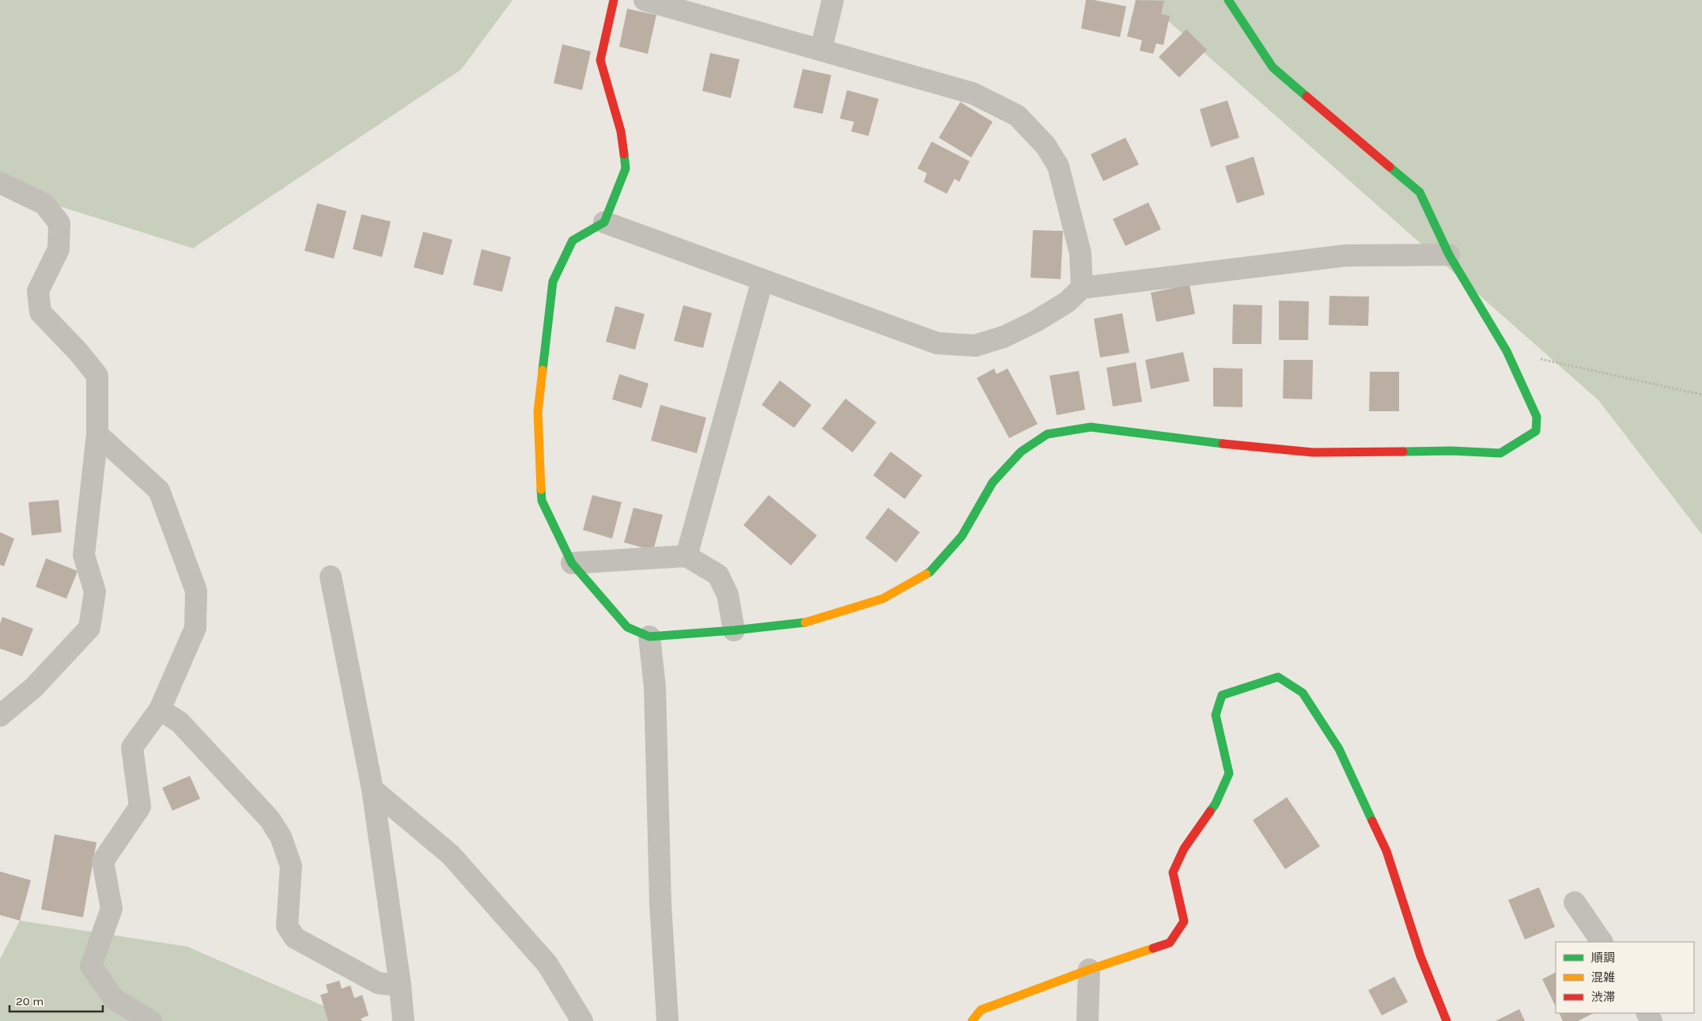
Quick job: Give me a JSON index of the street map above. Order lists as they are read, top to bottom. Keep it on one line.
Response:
{"legend":["順調","混雑","渋滞"],"scale_bar":"20 m"}
